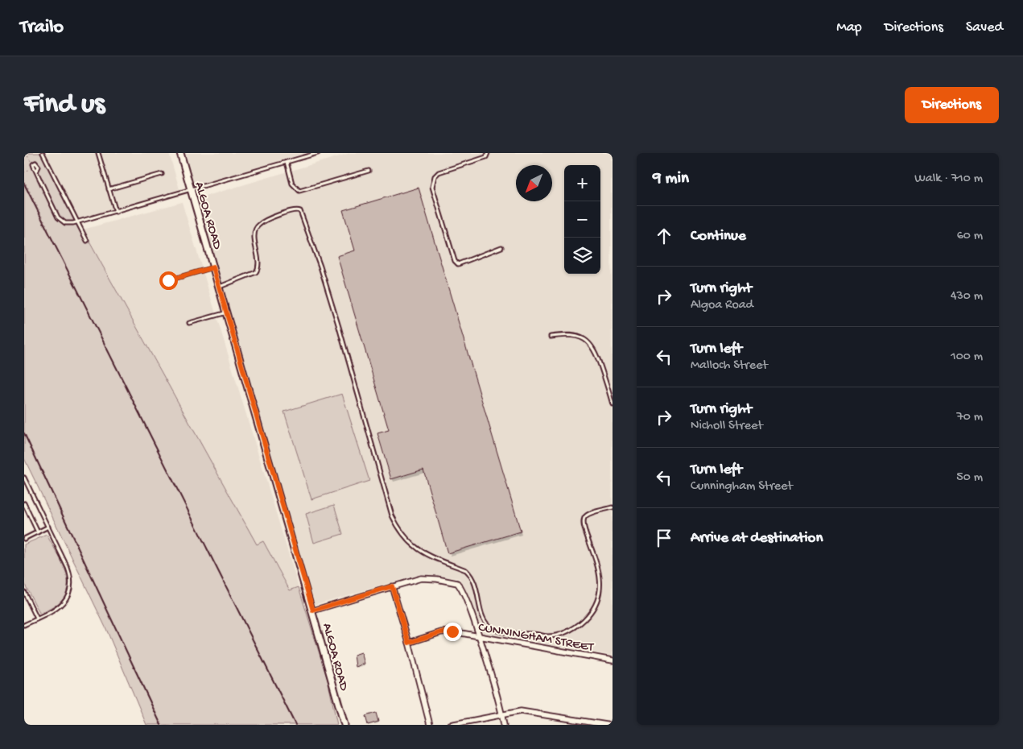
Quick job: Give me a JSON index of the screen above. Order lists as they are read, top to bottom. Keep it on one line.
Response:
{"streets":{"street":["ALGOA ROAD","CUNNINGHAM STREET"]},"north":"bottom left","page":{"header":"Trailo","nav":["Map","Directions","Saved"],"buttons":"Directions","title":"Find us","heading":["9 min","Walk · 710 m"],"map_buttons":["+","−"],"list":[["Continue","60 m"],["Turn right","Algoa Road","430 m"],["Turn left","Malloch Street","100 m"],["Turn right","Nicholl Street","70 m"],["Turn left","Cunningham Street","50 m"],"Arrive at destination"]}}
